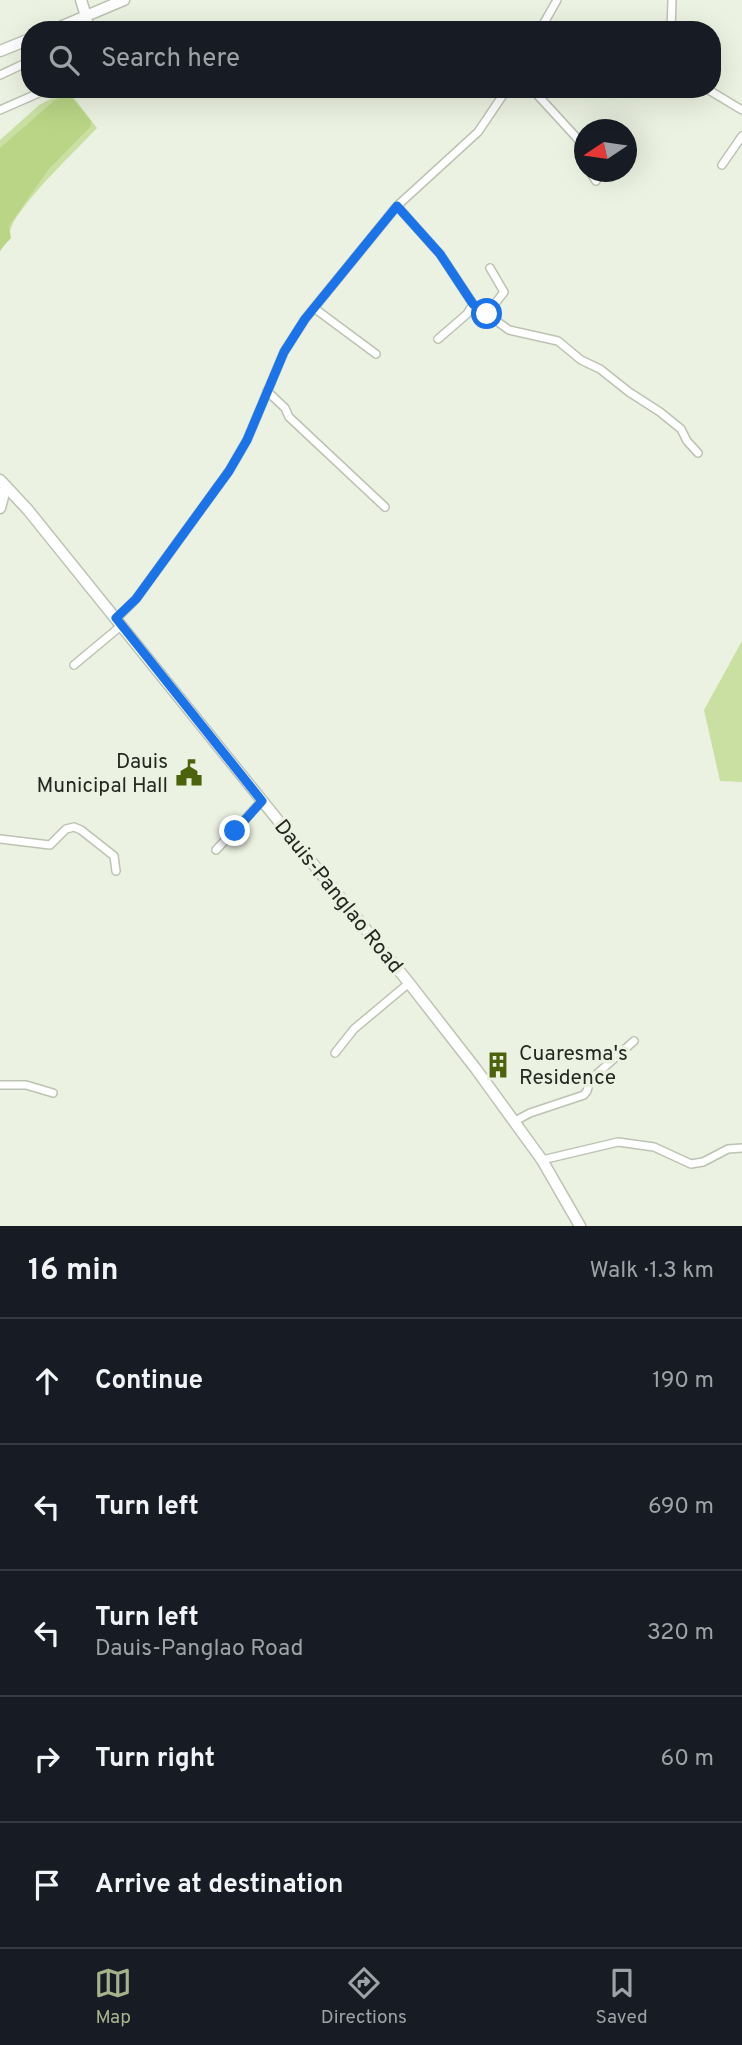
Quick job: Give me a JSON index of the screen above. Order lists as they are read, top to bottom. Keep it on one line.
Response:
{"streets":{"main road":["Dauis-Panglao Road"]},"places":{"public building":["Dauis Municipal Hall"],"building":["Cuaresma's Residence"]},"north":"left","page":{"search":"Search here","heading":["16 min","Walk · 1.3 km"],"list":[["Continue","190 m"],["Turn left","690 m"],["Turn left","Dauis-Panglao Road","320 m"],["Turn right","60 m"],"Arrive at destination"],"nav":["Map","Directions","Saved"]}}
